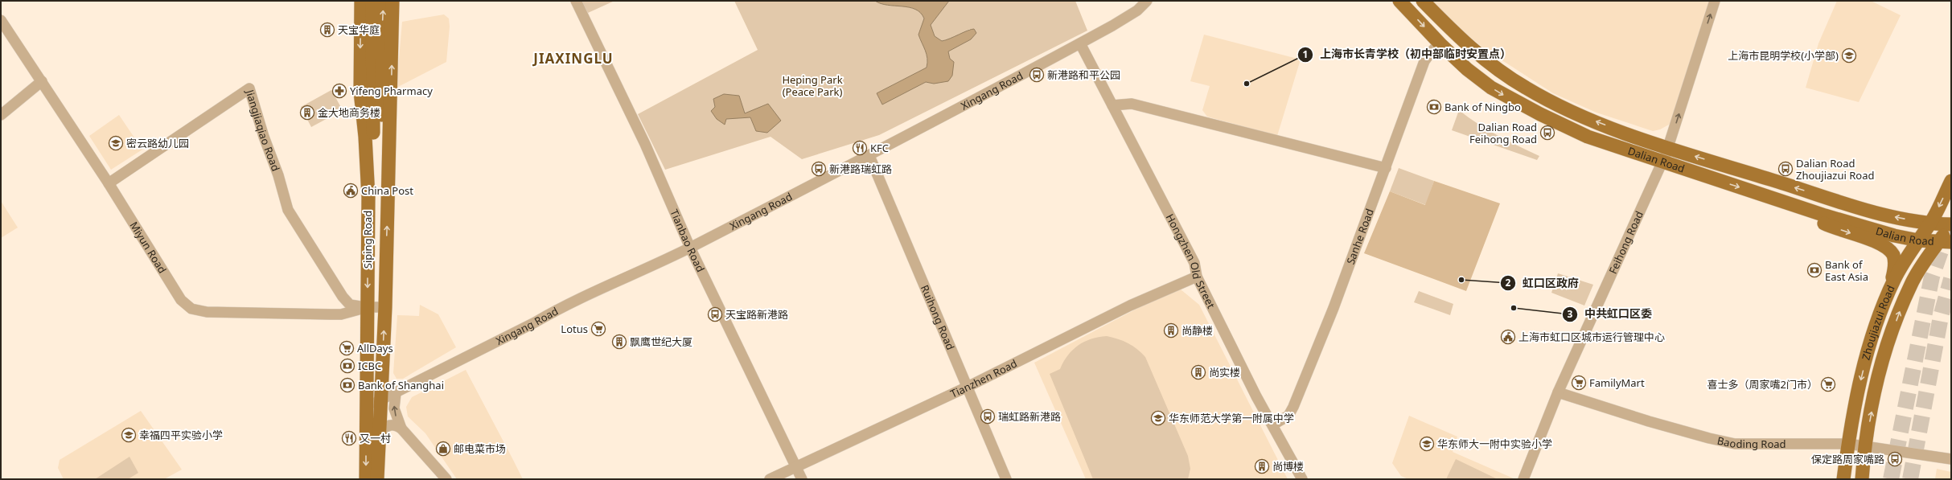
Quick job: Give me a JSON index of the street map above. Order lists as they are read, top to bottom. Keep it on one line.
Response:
{"streets":{"main road":["Dalian Road","Siping Road","Zhoujiazui Road"],"street":["Xingang Road","Jiangjiaqiao Road","Sanhe Road","Tianbao Road","Feihong Road","Miyun Road","Hongzhen Old Street","Ruihong Road","Tianzhen Road","Baoding Road"]},"crossings":[["Xingang Road","Siping Road"],["Xingang Road","Tianbao Road"],["Xingang Road","Hongzhen Old Street"],["Xingang Road","Ruihong Road"],["Jiangjiaqiao Road","Siping Road"],["Jiangjiaqiao Road","Miyun Road"],["Dalian Road","Sanhe Road"],["Dalian Road","Feihong Road"],["Dalian Road","Zhoujiazui Road"],["Sanhe Road","Hongzhen Old Street"],["Siping Road","Miyun Road"],["Tianbao Road","Tianzhen Road"],["Feihong Road","Baoding Road"],["Hongzhen Old Street","Tianzhen Road"],["Ruihong Road","Tianzhen Road"],["Zhoujiazui Road","Baoding Road"]],"districts":["JIAXINGLU"],"parks":["Heping Park (Peace Park)"],"places":{"building":["天宝华庭","金大地商务楼","尚静楼","飘鹰世纪大厦","尚实楼","尚博楼"],"school or university":["上海市昆明学校(小学部)","密云路幼儿园","华东师范大学第一附属中学","幸福四平实验小学","华东师大一附中实验小学"],"bus stop":["新港路和平公园","Dalian Road Feihong Road","新港路瑞虹路","Dalian Road Zhoujiazui Road","天宝路新港路","瑞虹路新港路","保定路周家嘴路"],"other":["上海市长青学校（初中部临时安置点）","虹口区政府","中共虹口区委"],"pharmacy":["Yifeng Pharmacy"],"bank":["Bank of Ningbo","Bank of East Asia","ICBC","Bank of Shanghai"],"restaurant":["KFC","又一村"],"public building":["China Post","上海市虹口区城市运行管理中心"],"supermarket":["Lotus","AllDays","FamilyMart","喜士多（周家嘴2门市）"],"shop":["邮电菜市场"]}}
